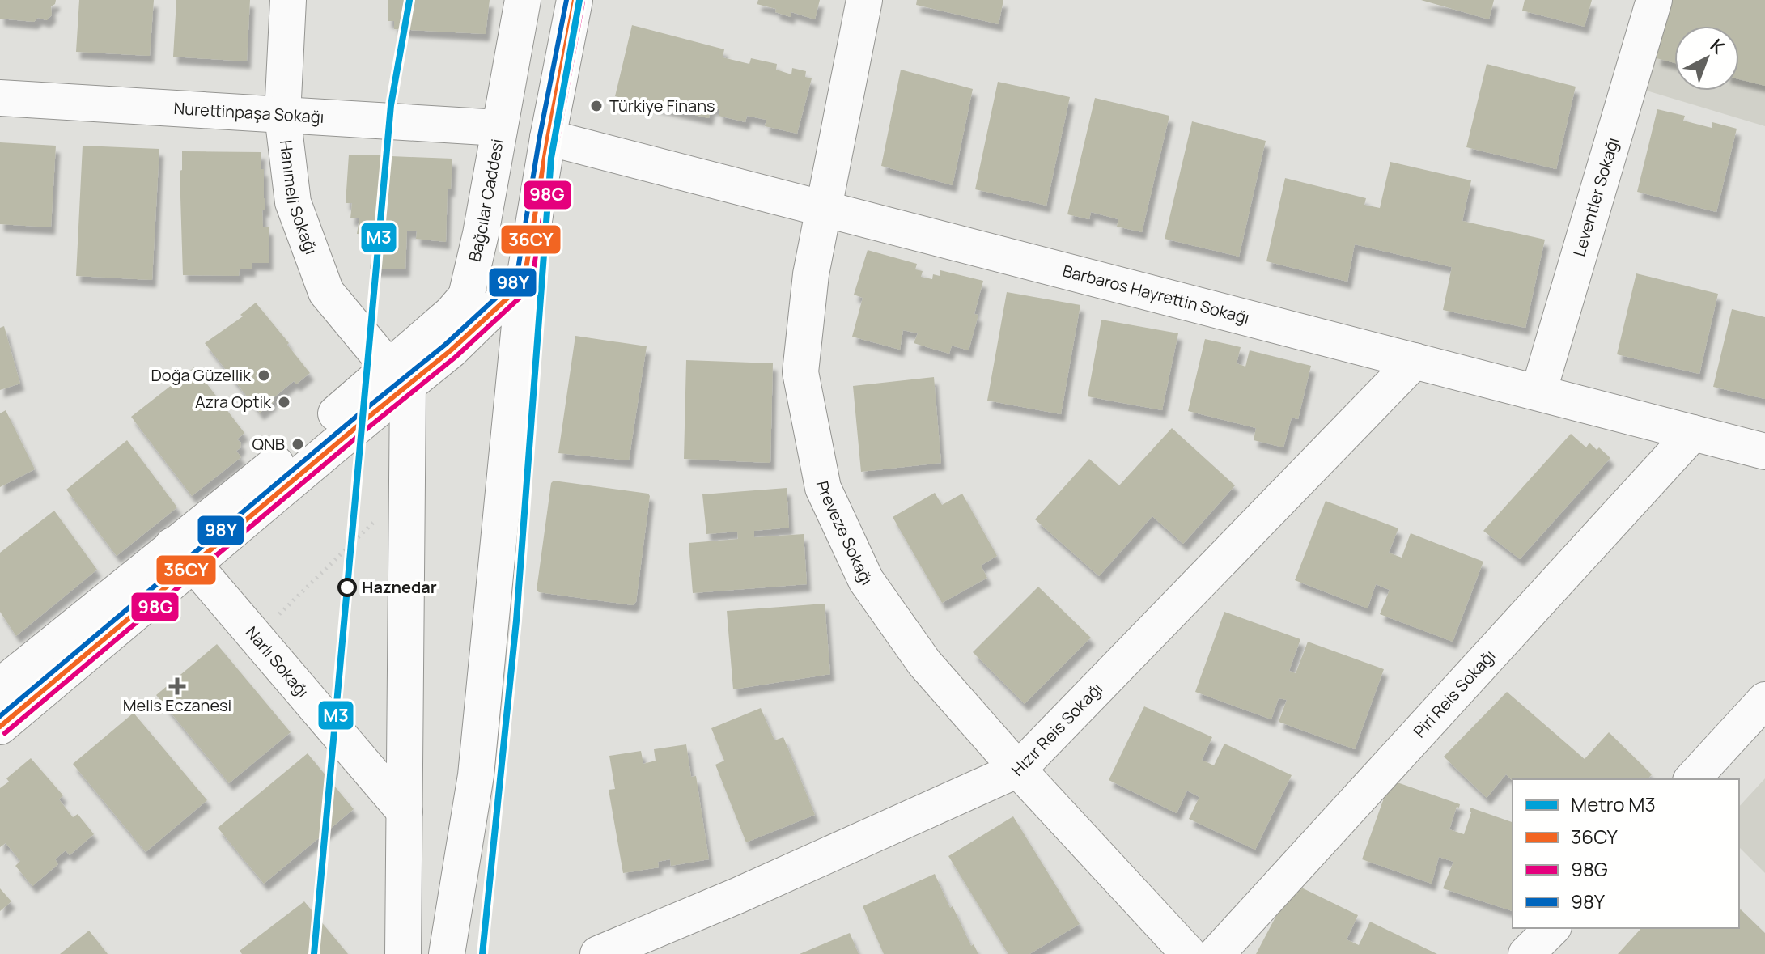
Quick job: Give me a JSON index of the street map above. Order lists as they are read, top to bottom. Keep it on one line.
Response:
{"streets":{"street":["Nurettinpaşa Sokağı","Hanımeli Sokağı","Leventler Sokağı","Bağcılar Caddesi","Barbaros Hayrettin Sokağı","Preveze Sokağı","Narlı Sokağı","Piri Reis Sokağı","Hızır Reis Sokağı"]},"crossings":[["Nurettinpaşa Sokağı","Hanımeli Sokağı"],["Nurettinpaşa Sokağı","Bağcılar Caddesi"],["Hanımeli Sokağı","Bağcılar Caddesi"],["Leventler Sokağı","Barbaros Hayrettin Sokağı"],["Barbaros Hayrettin Sokağı","Preveze Sokağı"],["Barbaros Hayrettin Sokağı","Piri Reis Sokağı"],["Barbaros Hayrettin Sokağı","Hızır Reis Sokağı"],["Preveze Sokağı","Hızır Reis Sokağı"]],"places":{"other":["Türkiye Finans","Doğa Güzellik","Azra Optik","QNB","Haznedar"],"health":["Melis Eczanesi"]},"lines":["metro line M3","transit line 36CY","transit line 98Y","transit line 98G"],"legend":["Metro M3","36CY","98G","98Y"],"north":"top right"}
